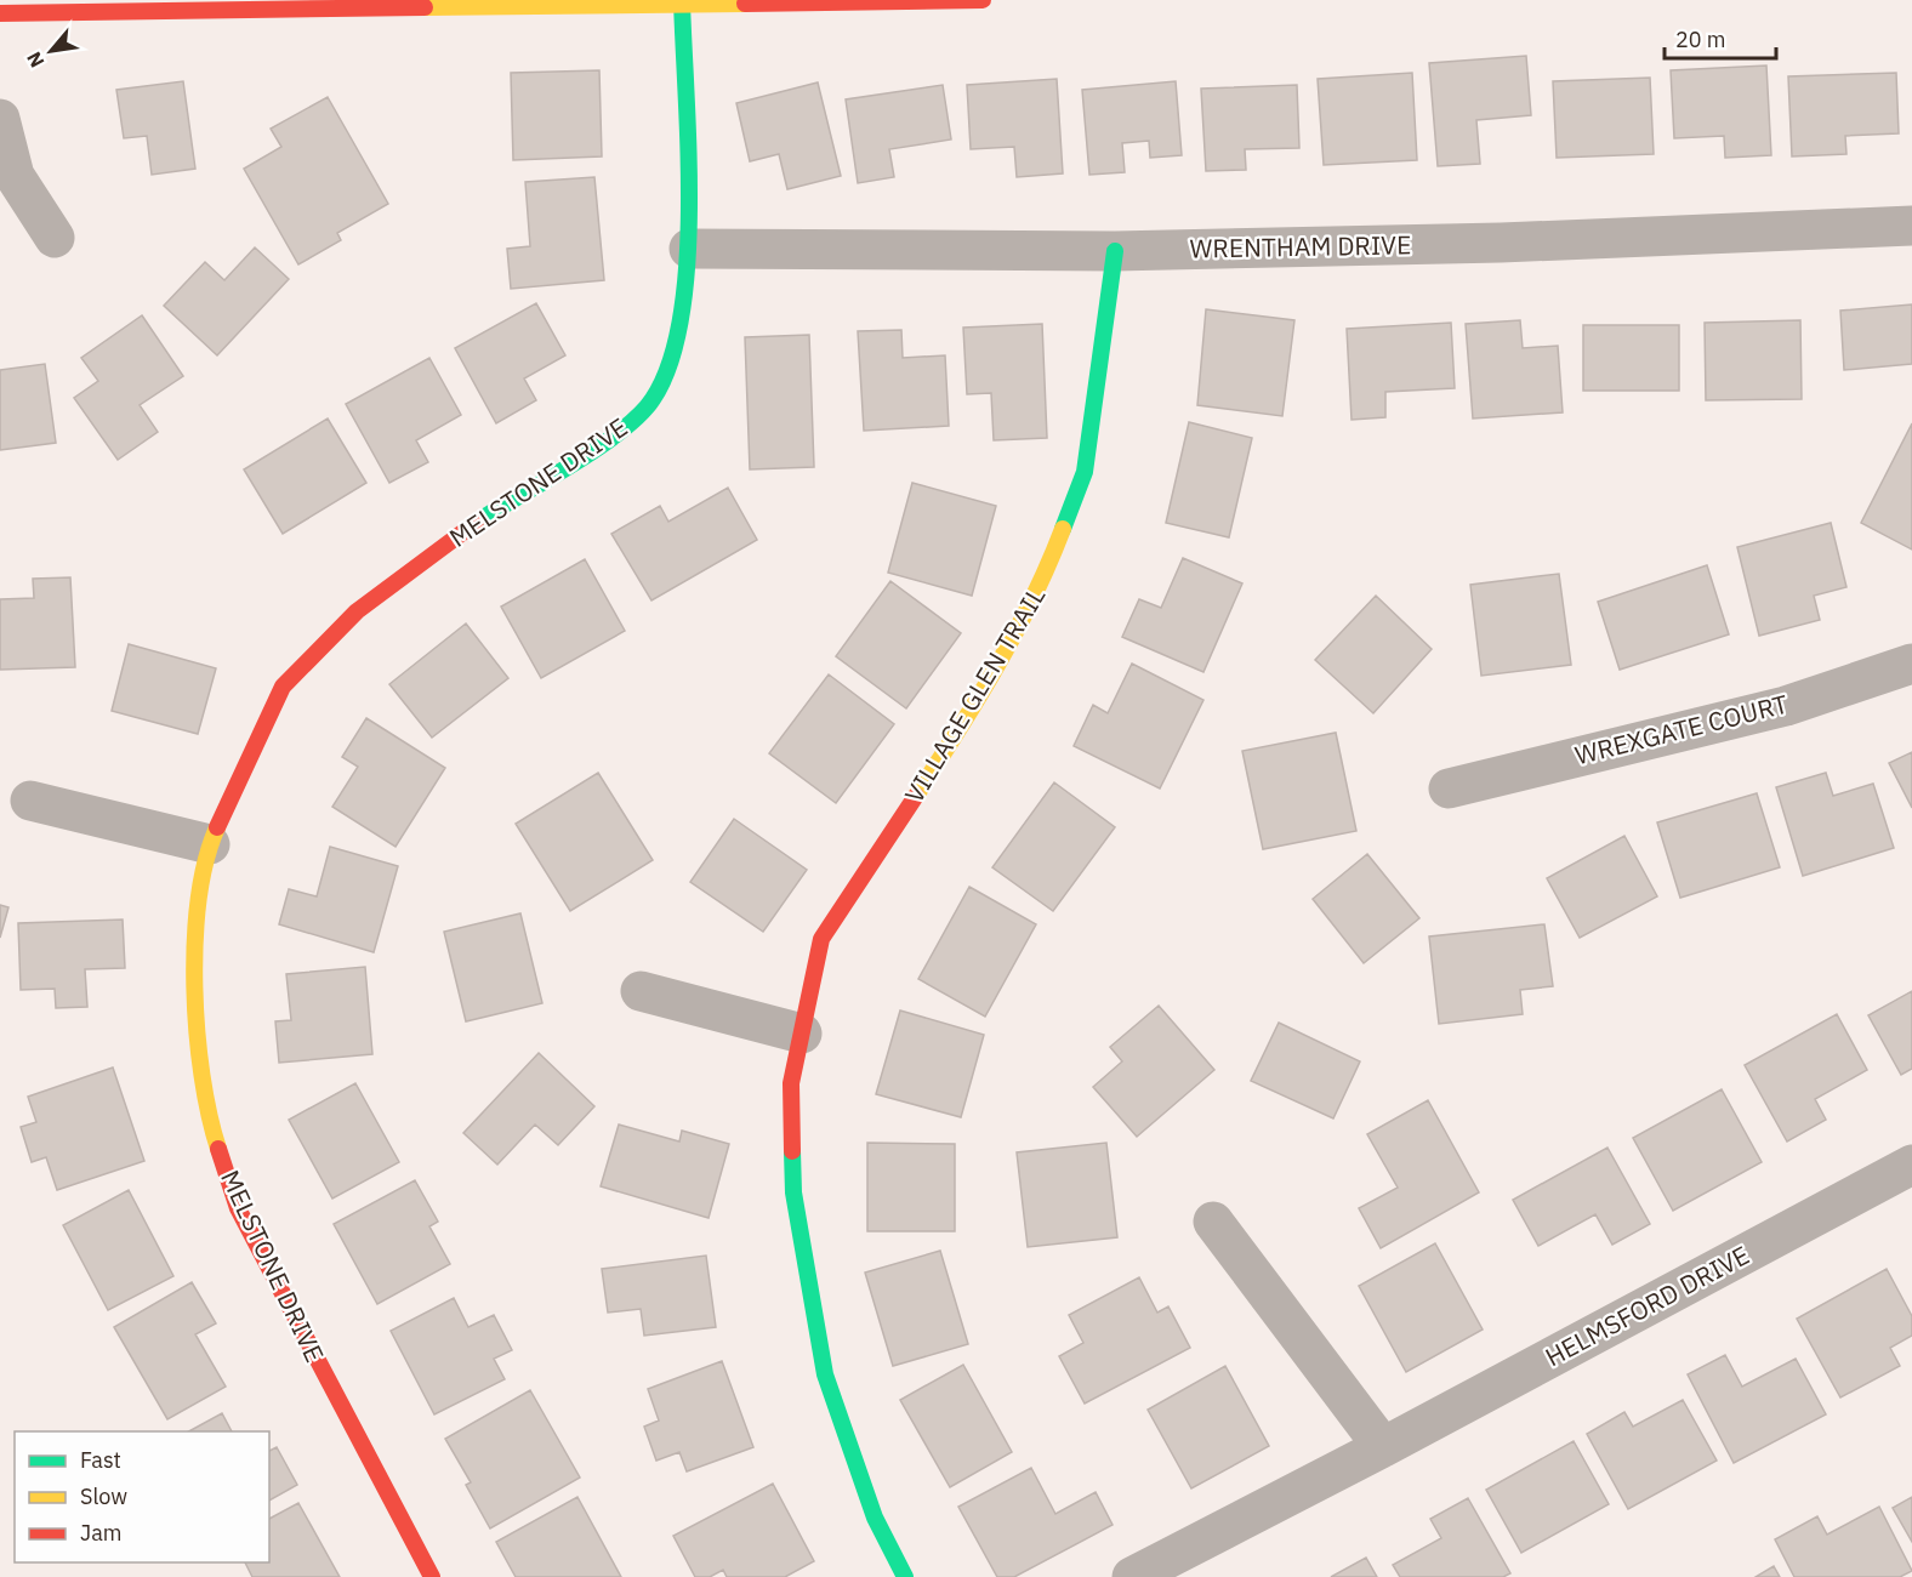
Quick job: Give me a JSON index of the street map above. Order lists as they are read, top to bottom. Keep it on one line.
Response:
{"streets":{"street":["WRENTHAM DRIVE","MELSTONE DRIVE","VILLAGE GLEN TRAIL","WREXGATE COURT","HELMSFORD DRIVE"]},"crossings":[["WRENTHAM DRIVE","MELSTONE DRIVE"],["WRENTHAM DRIVE","VILLAGE GLEN TRAIL"]],"legend":["Fast","Slow","Jam"],"scale_bar":"20 m","north":"bottom left"}
